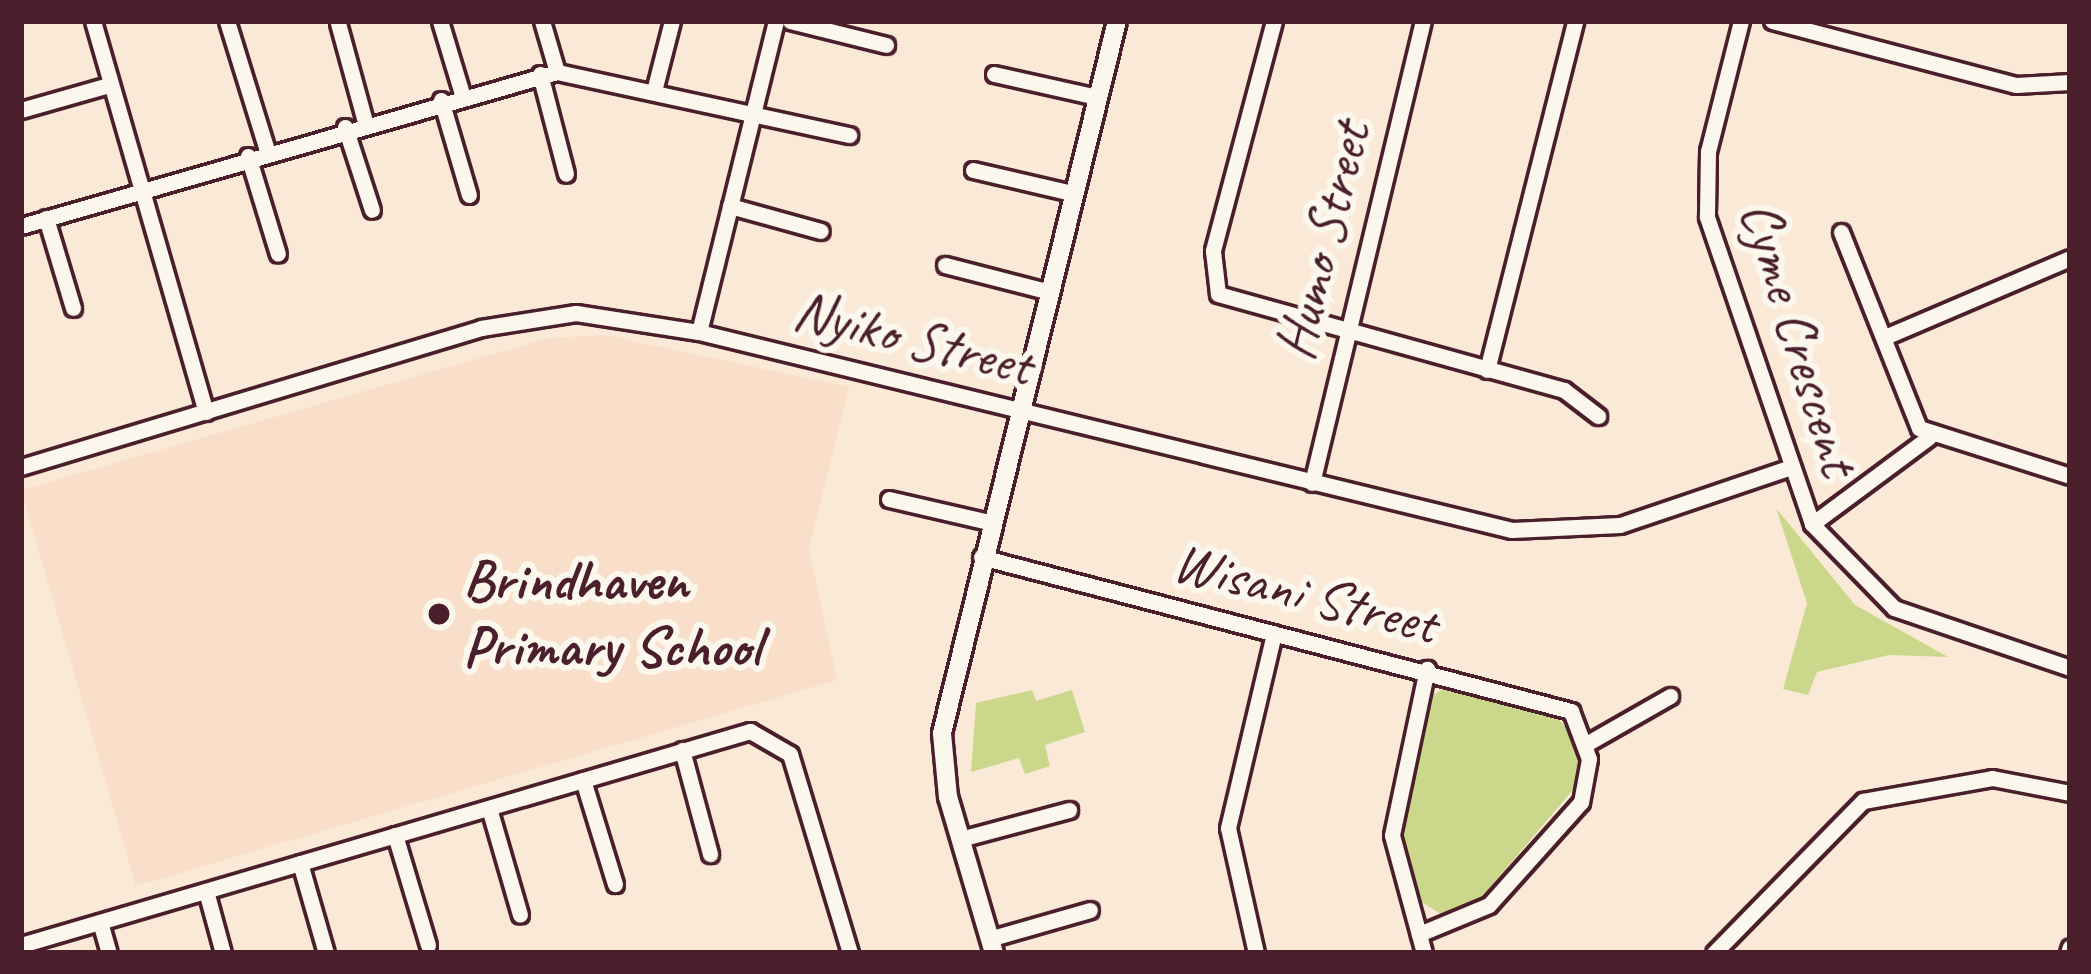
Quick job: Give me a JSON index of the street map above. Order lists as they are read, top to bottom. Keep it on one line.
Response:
{"streets":{"street":["Humo Street","Nyiko Street","Cyme Crescent","Wisani Street"]},"crossings":[["Humo Street","Nyiko Street"],["Nyiko Street","Cyme Crescent"]],"places":["Brindhaven Primary School"]}
